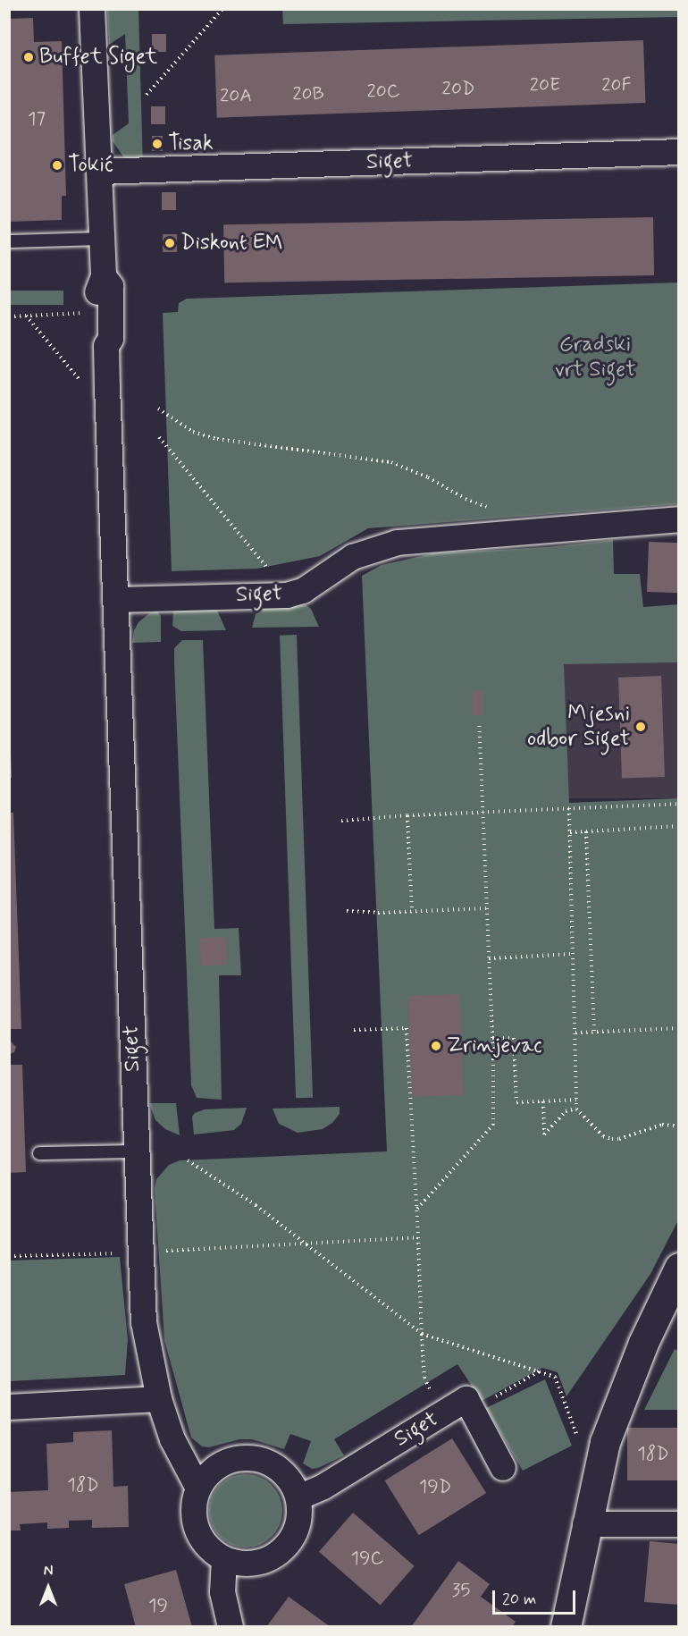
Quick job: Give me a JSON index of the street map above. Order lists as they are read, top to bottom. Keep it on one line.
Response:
{"streets":{"street":["Siget"]},"parks":["Gradski vrt Siget"],"places":["Buffet Siget","Tisak","Tokić","Diskont EM","Mjesni odbor Siget","Zrinjevac"],"house_numbers":["20E","20F","20D","20C","20B","20A","17","18D","18D","19D","19C","35","19"],"scale_bar":"20 m","north":"top"}
